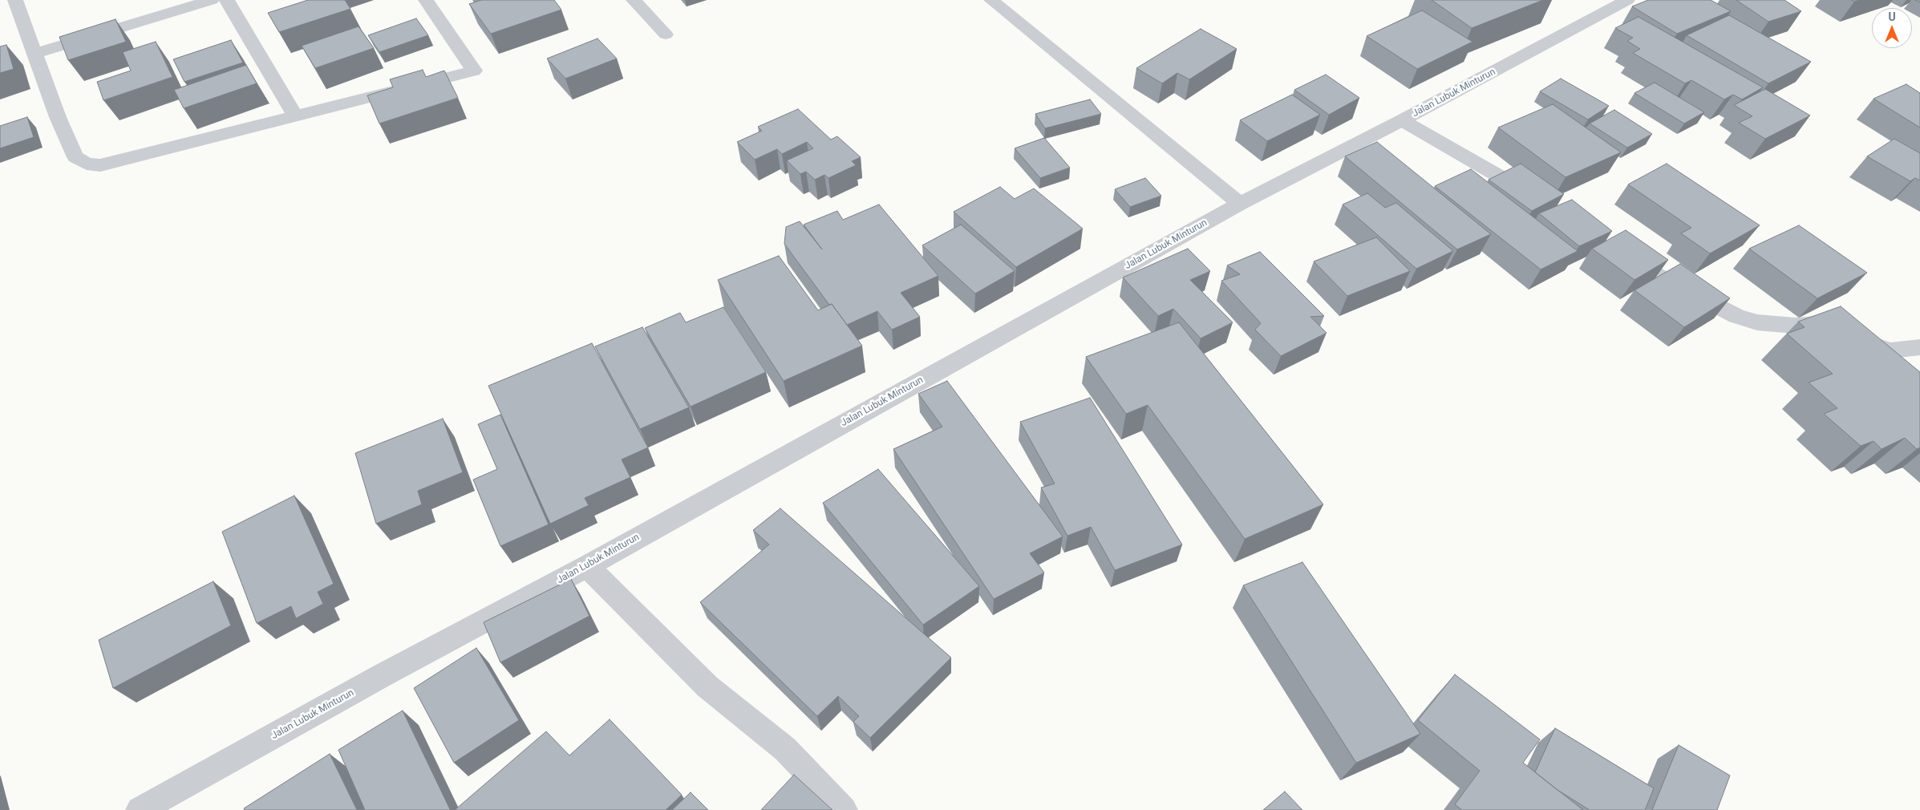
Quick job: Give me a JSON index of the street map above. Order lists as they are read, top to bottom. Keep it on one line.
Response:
{"streets":{"street":["Jalan Lubuk Minturun"]},"north":"top"}
